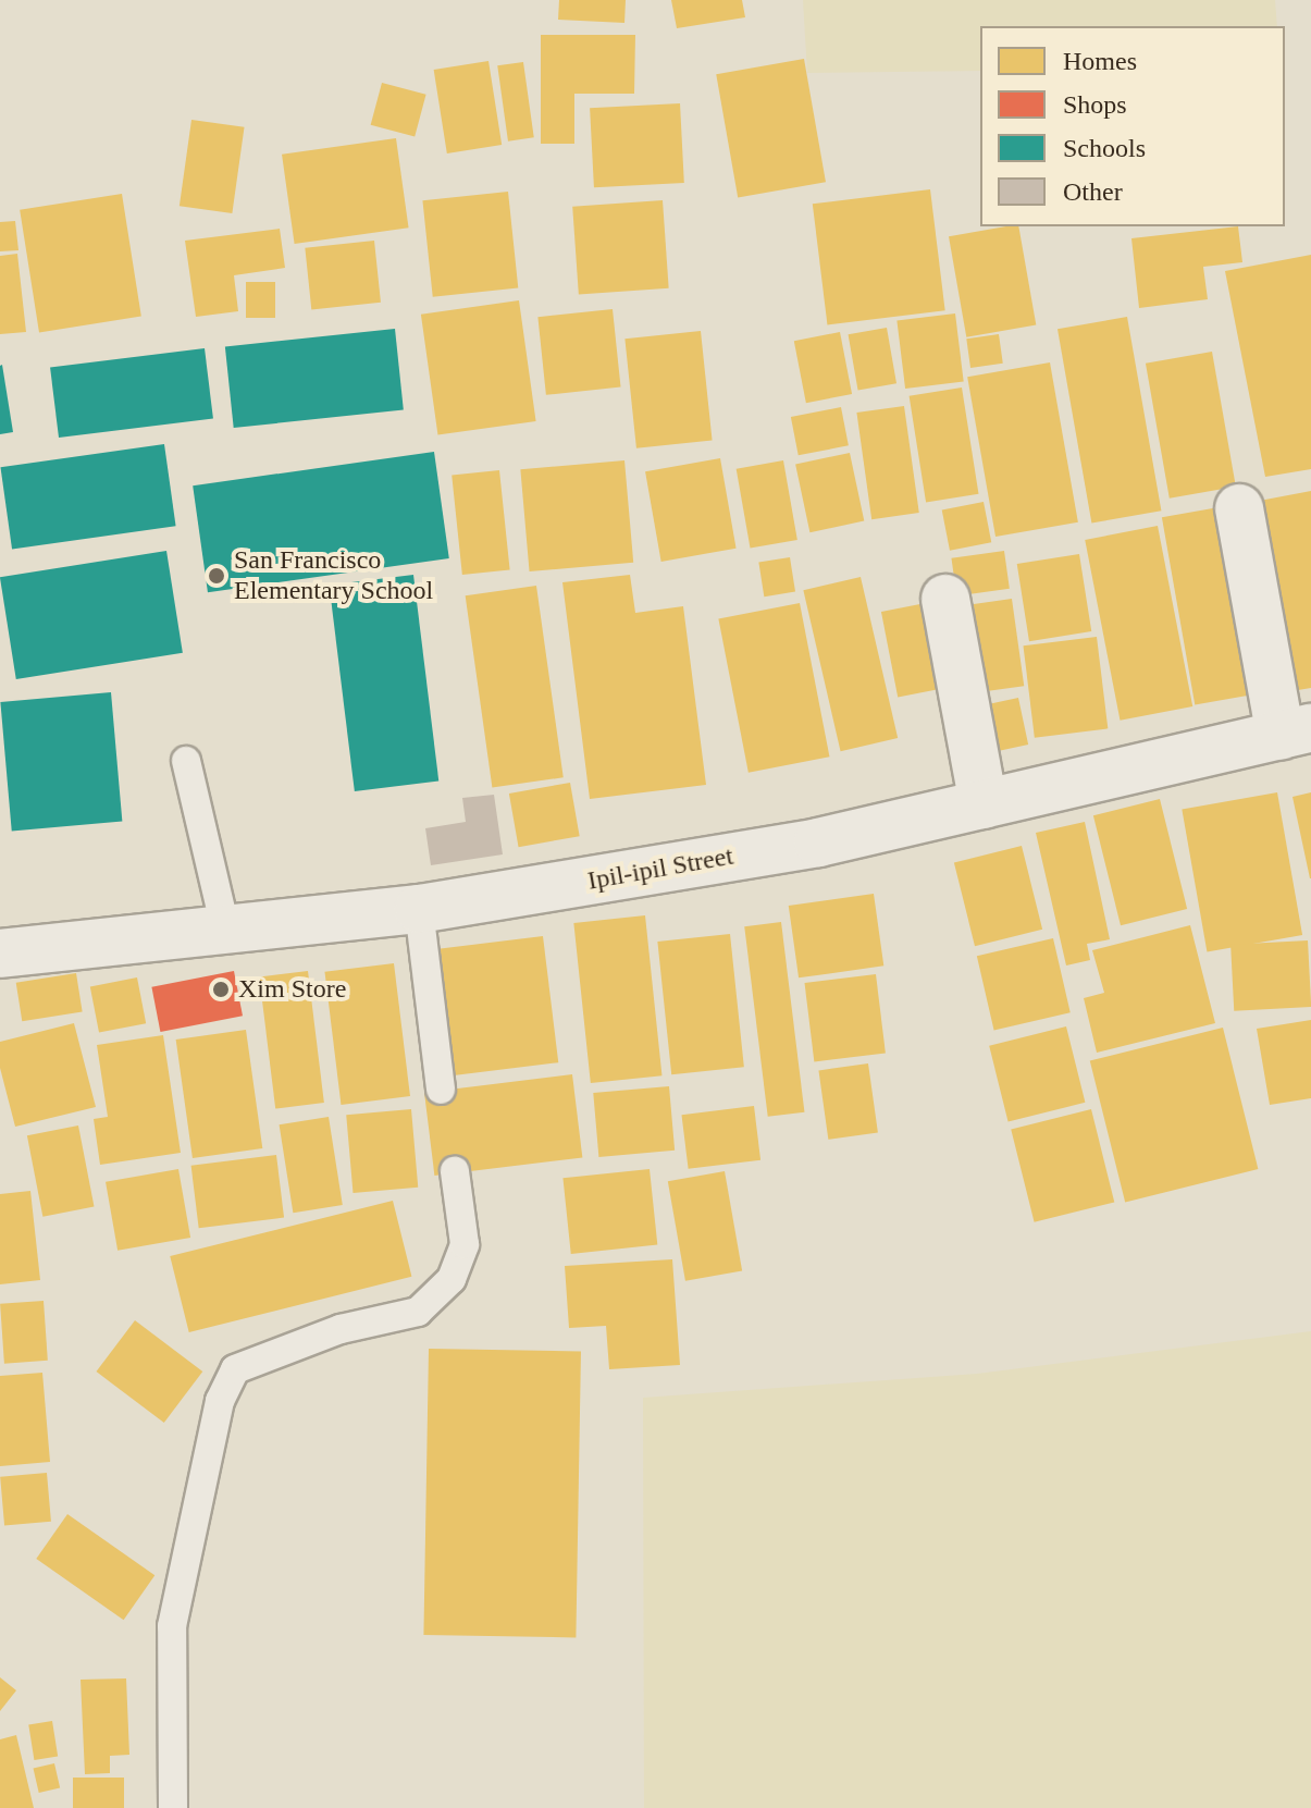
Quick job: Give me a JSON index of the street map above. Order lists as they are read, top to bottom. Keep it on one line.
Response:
{"streets":{"street":["Ipil-ipil Street"]},"places":["San Francisco Elementary School","Xim Store"],"legend":["Homes","Shops","Schools","Other"]}
